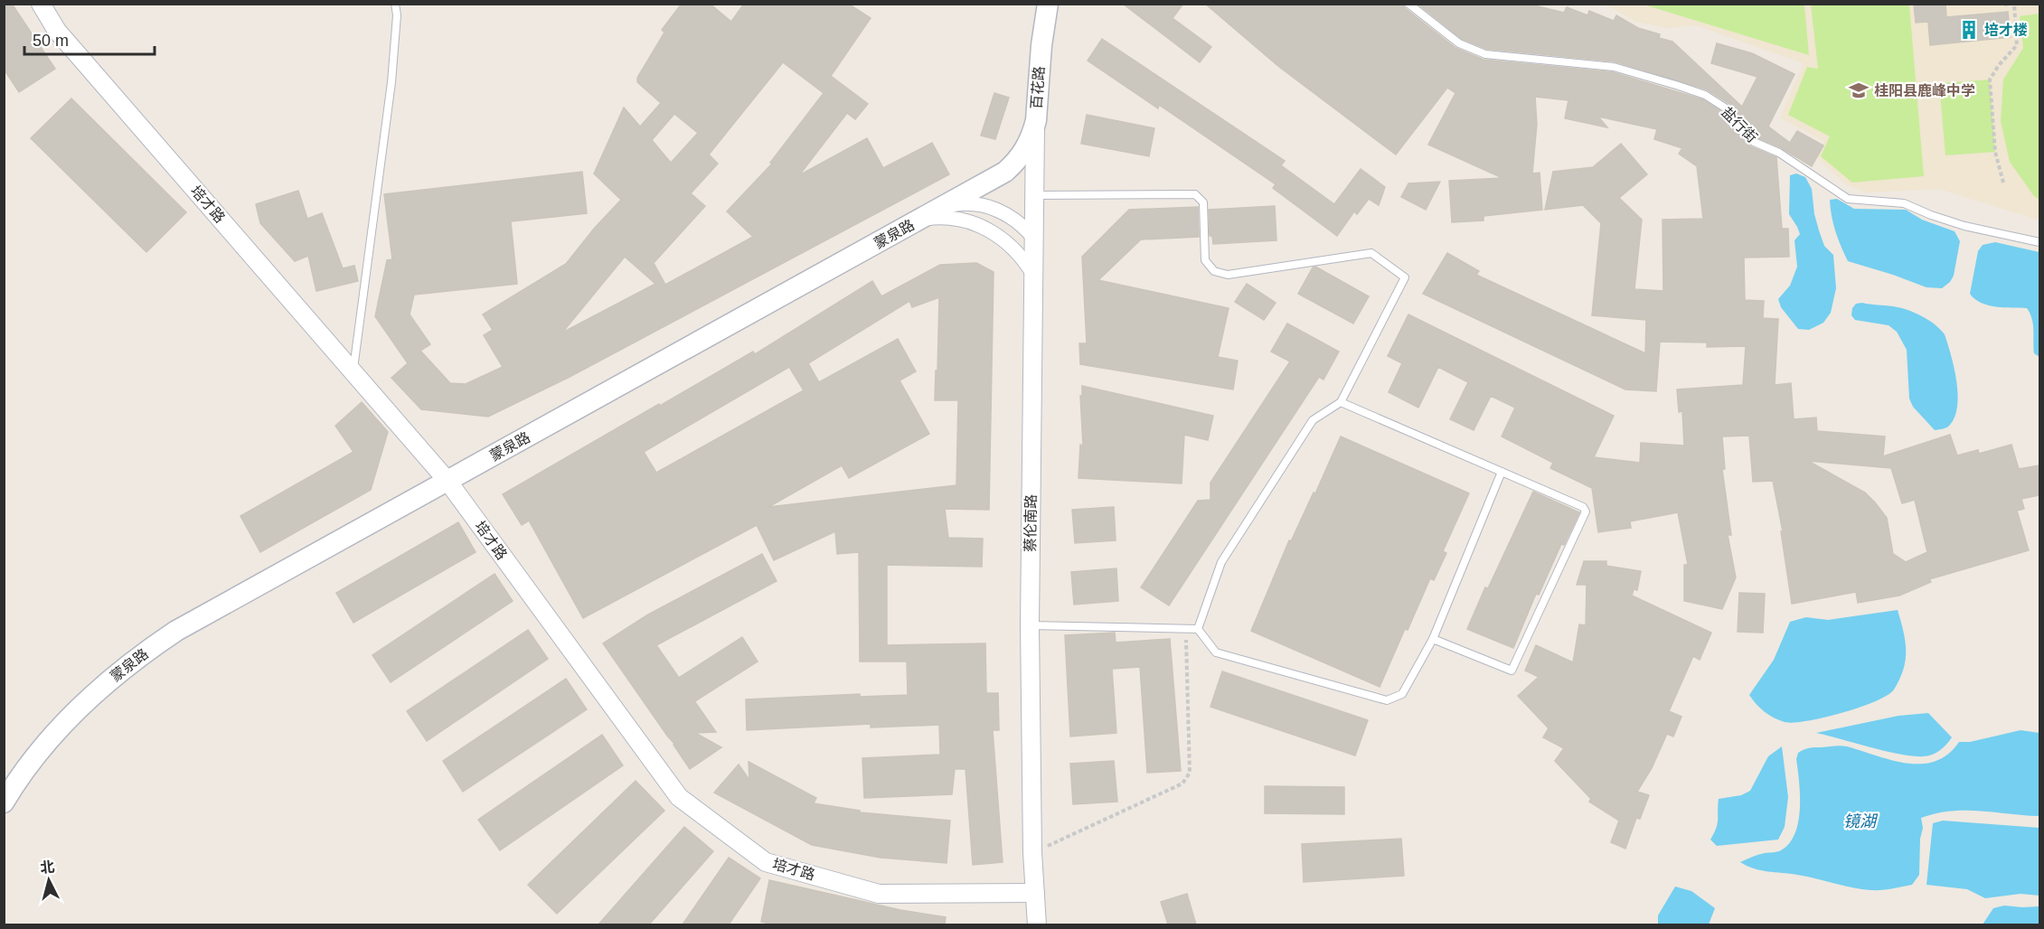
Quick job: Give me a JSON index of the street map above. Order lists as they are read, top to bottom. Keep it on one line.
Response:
{"streets":{"main road":["百花路","蒙泉路"],"street":["培才路","蔡伦南路"],"lane":["盐行街"]},"crossings":[["百花路","蒙泉路"],["百花路","蔡伦南路"],["培才路","蒙泉路"],["培才路","蔡伦南路"],["蒙泉路","蔡伦南路"]],"water":["镜湖"],"places":{"building":["培才楼"],"school or university":["桂阳县鹿峰中学"]},"scale_bar":"50 m","north":"top"}
